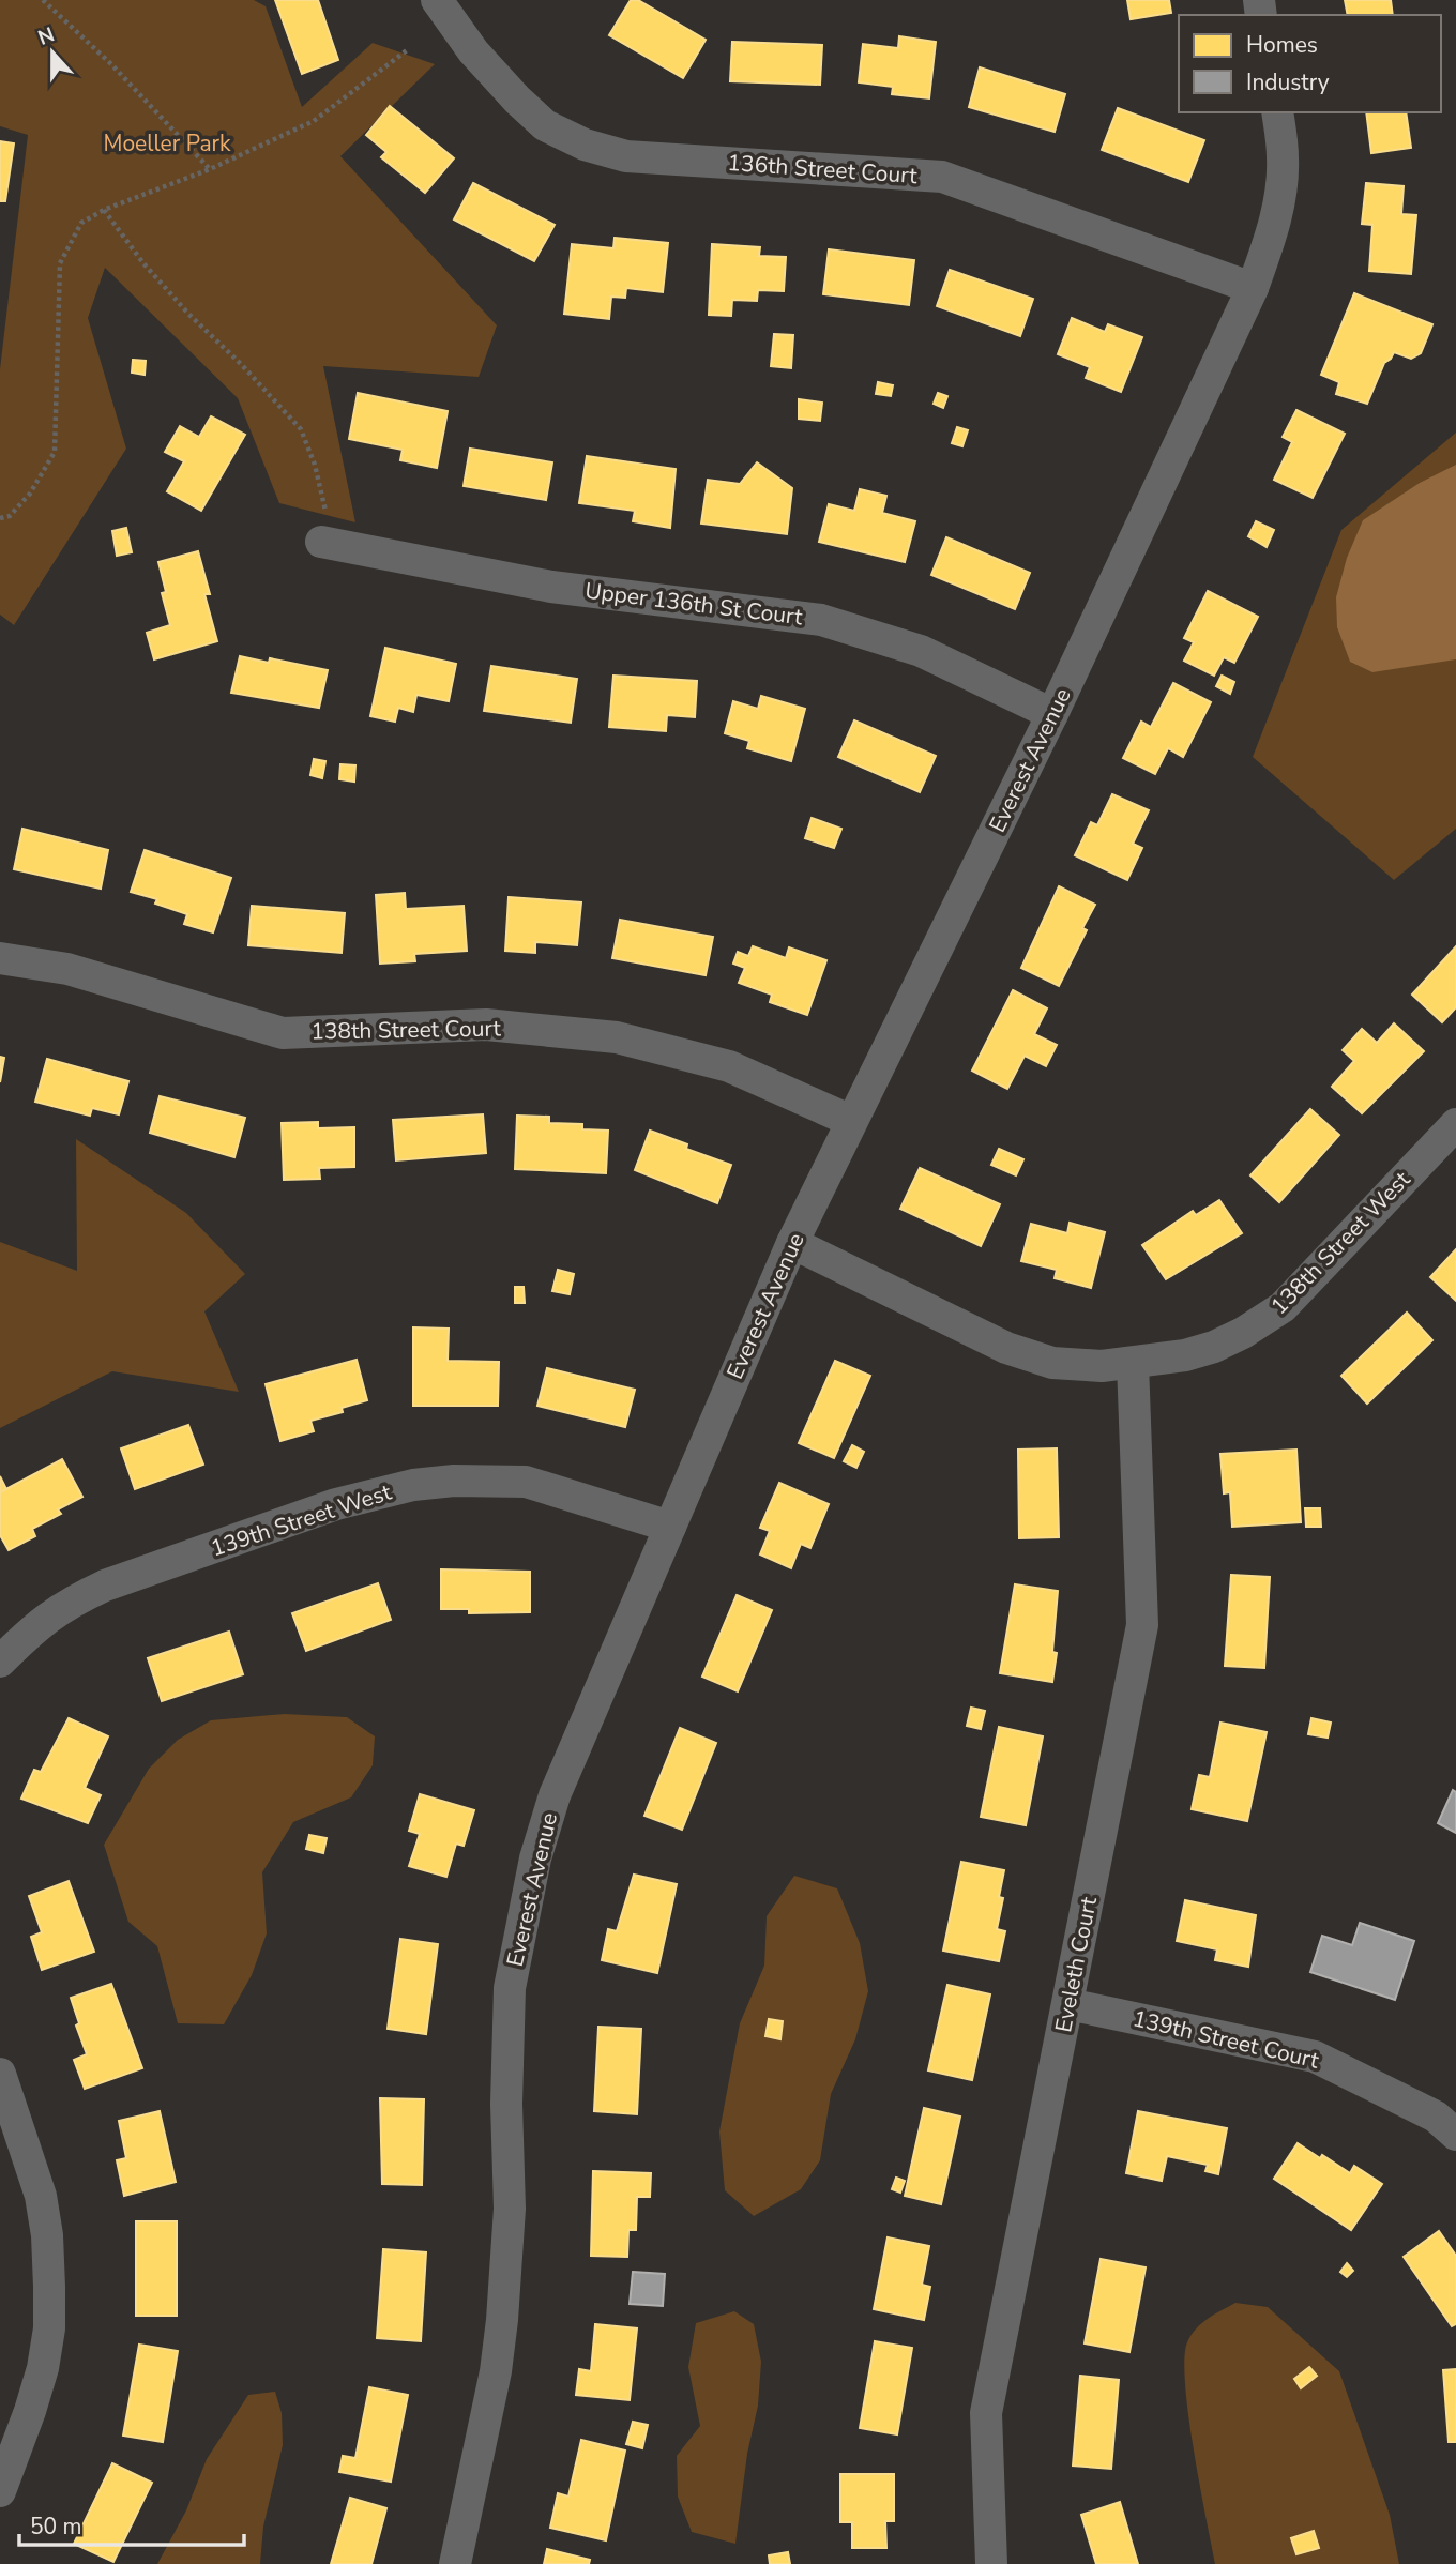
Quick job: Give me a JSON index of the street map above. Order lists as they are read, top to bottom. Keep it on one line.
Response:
{"streets":{"street":["136th Street Court","Upper 136th St Court","Everest Avenue","138th Street Court","138th Street West","139th Street West","Eveleth Court","139th Street Court"]},"crossings":[["136th Street Court","Everest Avenue"],["Upper 136th St Court","Everest Avenue"],["Everest Avenue","138th Street Court"],["Everest Avenue","138th Street West"],["Everest Avenue","139th Street West"],["138th Street West","Eveleth Court"],["Eveleth Court","139th Street Court"]],"parks":["Moeller Park"],"legend":["Homes","Industry"],"scale_bar":"50 m","north":"top"}
